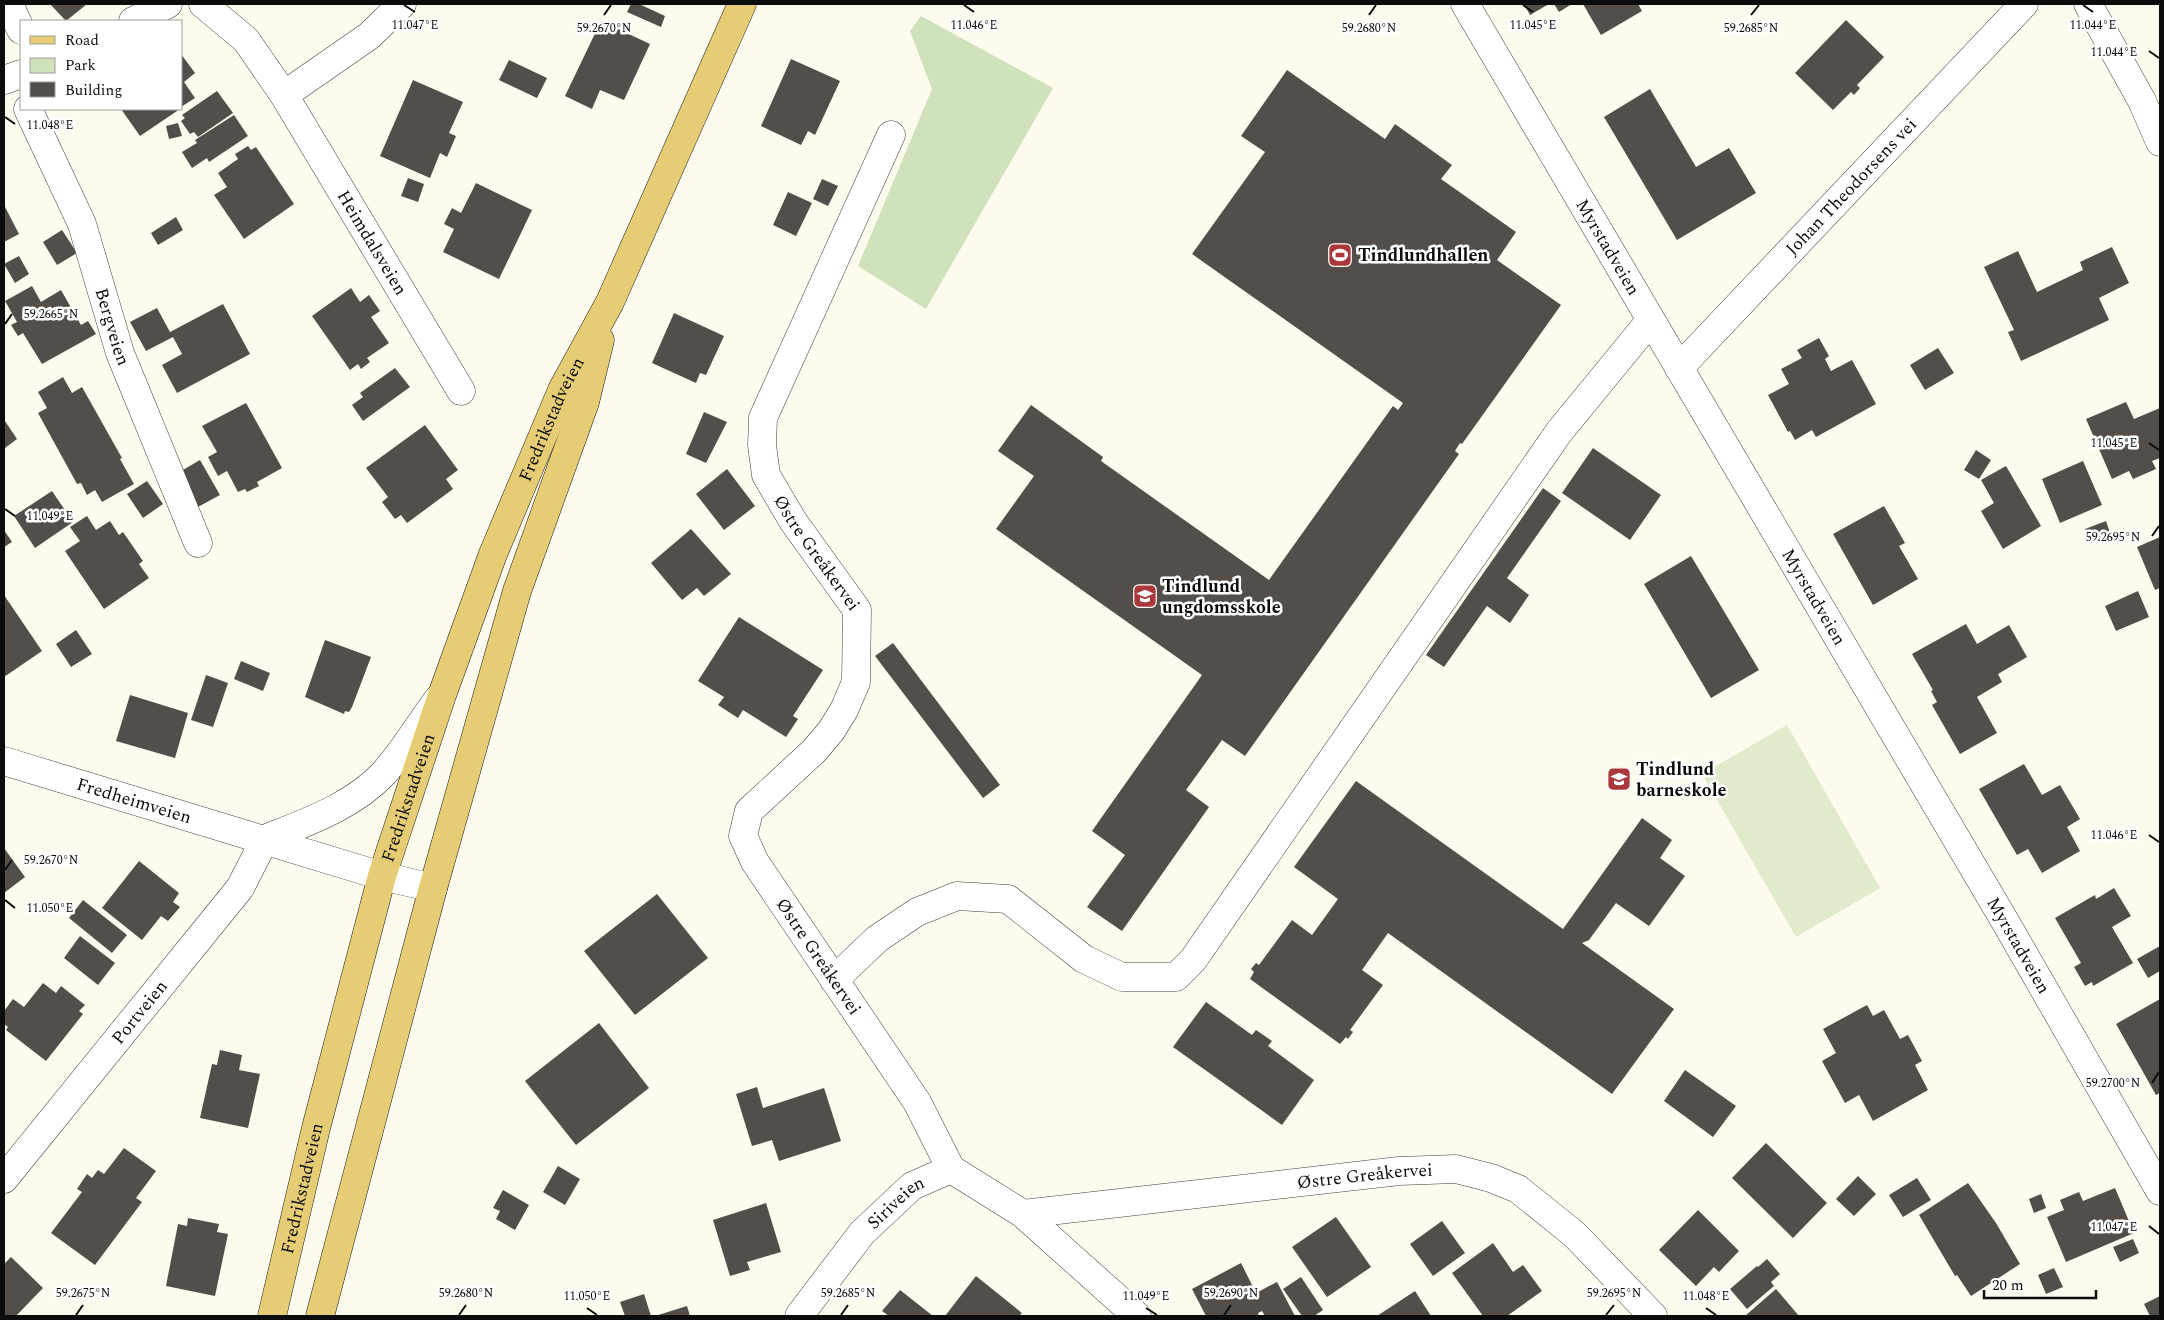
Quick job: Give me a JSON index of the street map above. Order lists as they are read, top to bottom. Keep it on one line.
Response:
{"streets":{"main road":["Fredrikstadveien"],"street":["Johan Theodorsens vei","Heimdalsveien","Myrstadveien","Bergveien","Østre Greåkervei","Fredheimveien","Portveien","Siriveien"]},"crossings":[["Johan Theodorsens vei","Myrstadveien"],["Fredrikstadveien","Fredheimveien"],["Østre Greåkervei","Siriveien"],["Fredheimveien","Portveien"]],"places":{"sports":["Tindlundhallen"],"school or university":["Tindlund ungdomsskole","Tindlund barneskole"]},"legend":["Road","Park","Building"],"scale_bar":"20 m","coordinates":["11.047°E","11.046°E","11.045°E","11.044°E","59.2670°N","59.2680°N","59.2685°N","11.048°E","59.2665°N","11.049°E","59.2695°N","11.050°E","59.2700°N","59.2675°N","59.2690°N"]}
